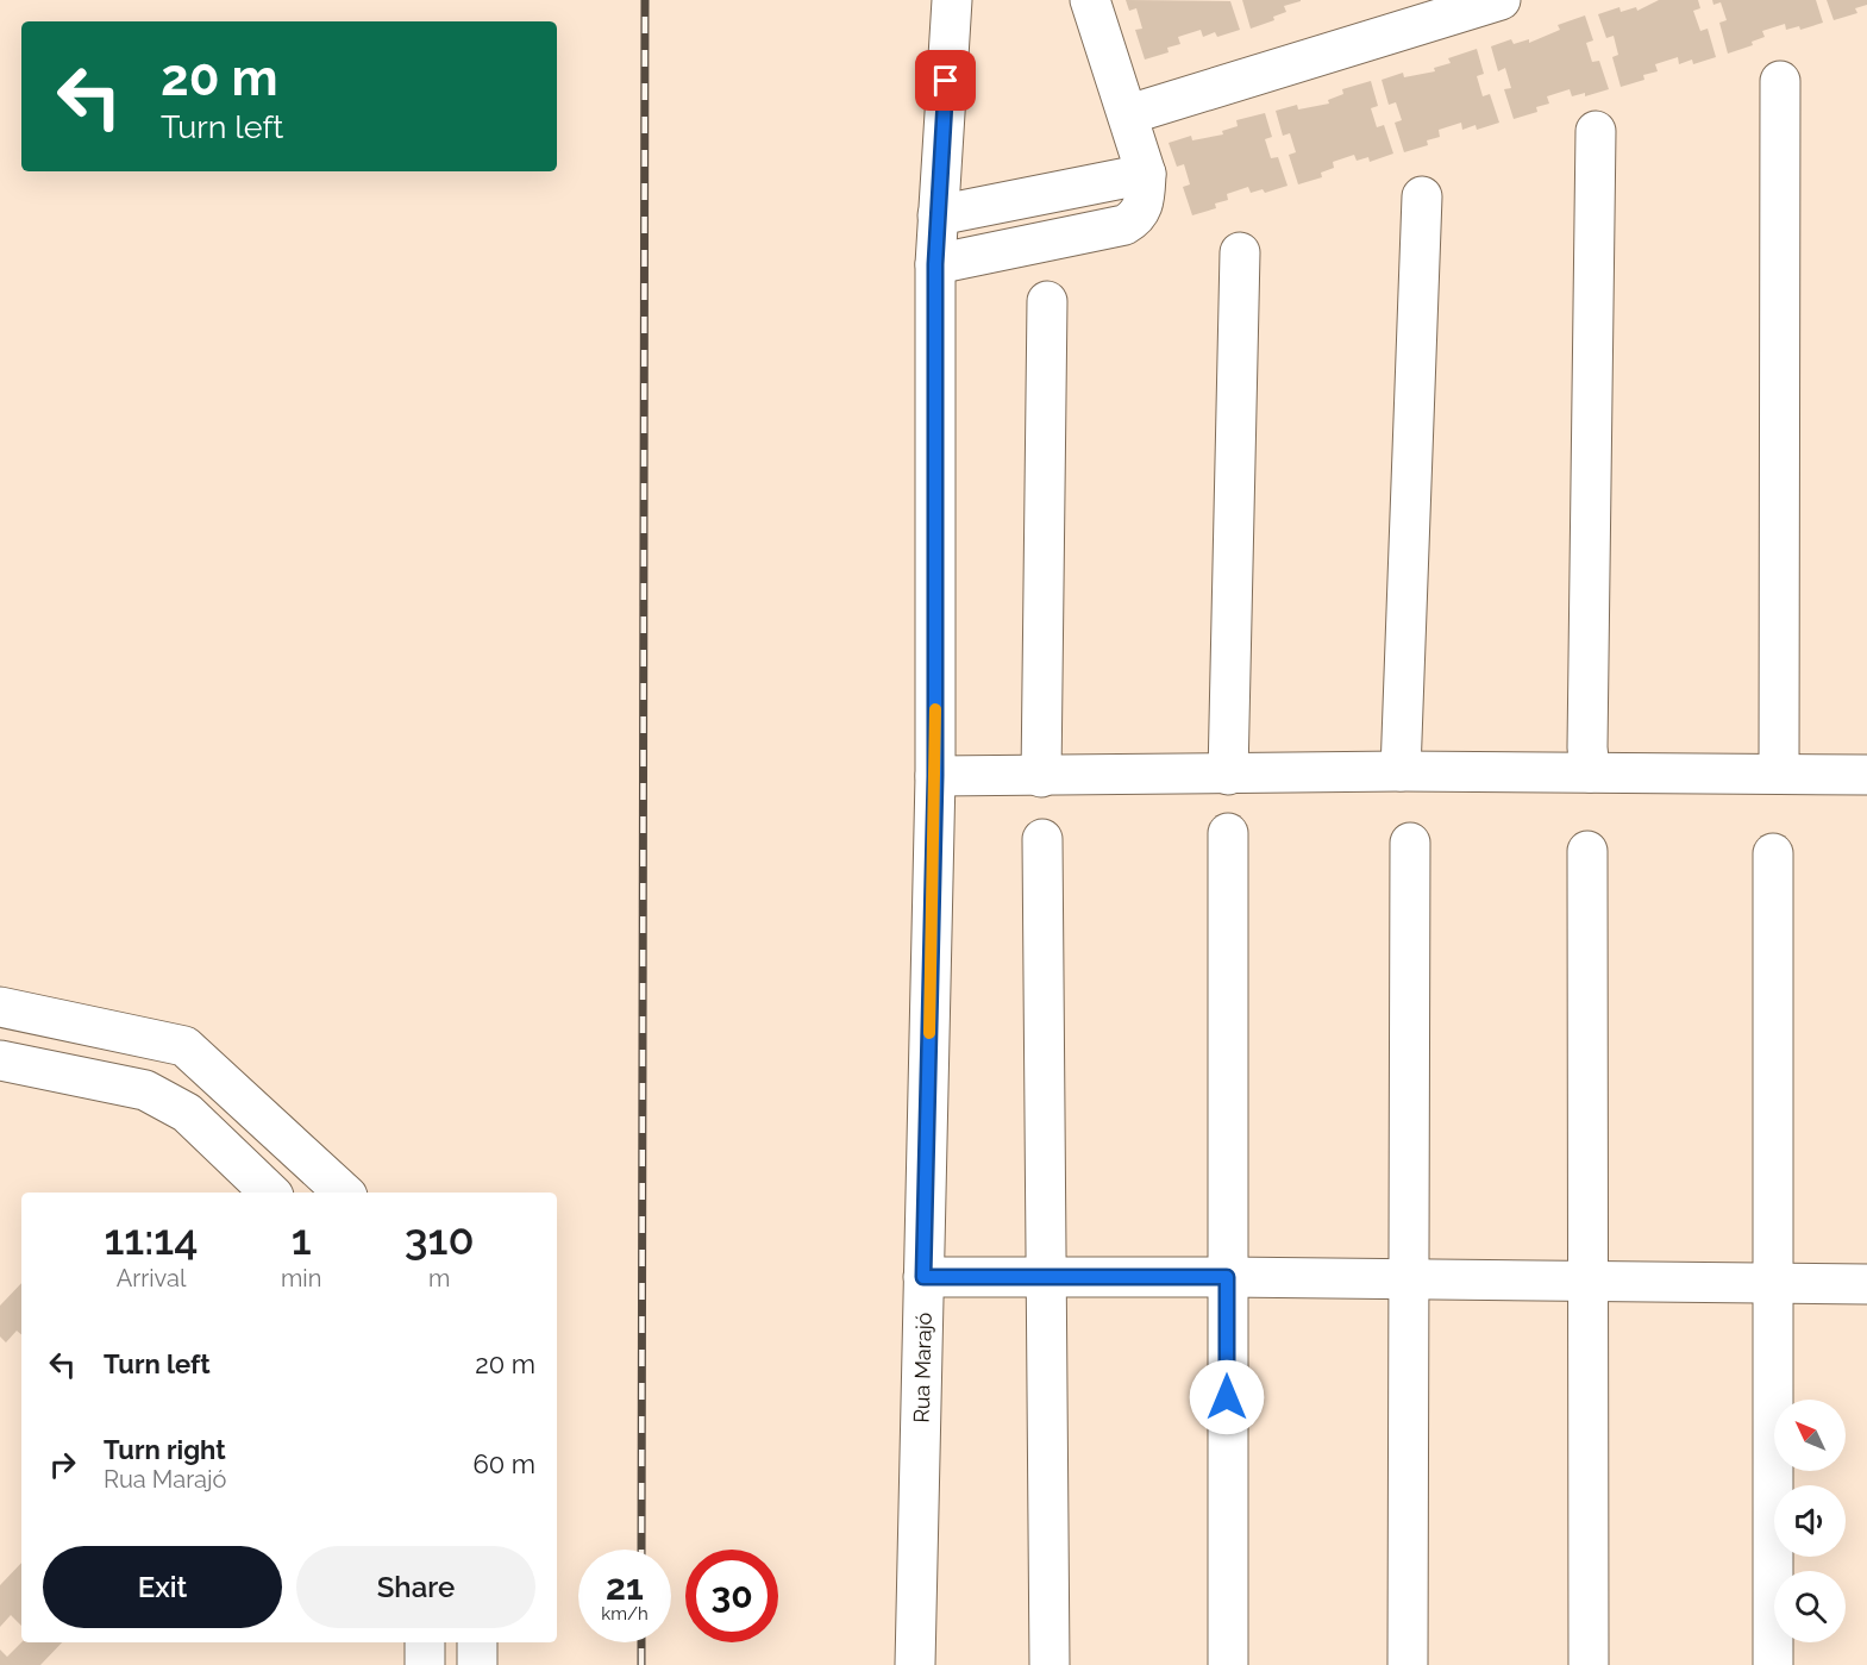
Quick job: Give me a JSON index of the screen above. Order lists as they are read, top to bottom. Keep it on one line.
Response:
{"streets":{"street":["Rua Marajó"]},"north":"top left","page":{"turn":["20 m","Turn left"],"eta":["11:14","Arrival","1","min","310","m"],"list":[{"name":"Turn left","value":"20 m"},{"name":"Turn right","note":"Rua Marajó","value":"60 m"}],"buttons":["Exit","Share"],"speed":"21 km/h","limit":"30"}}
